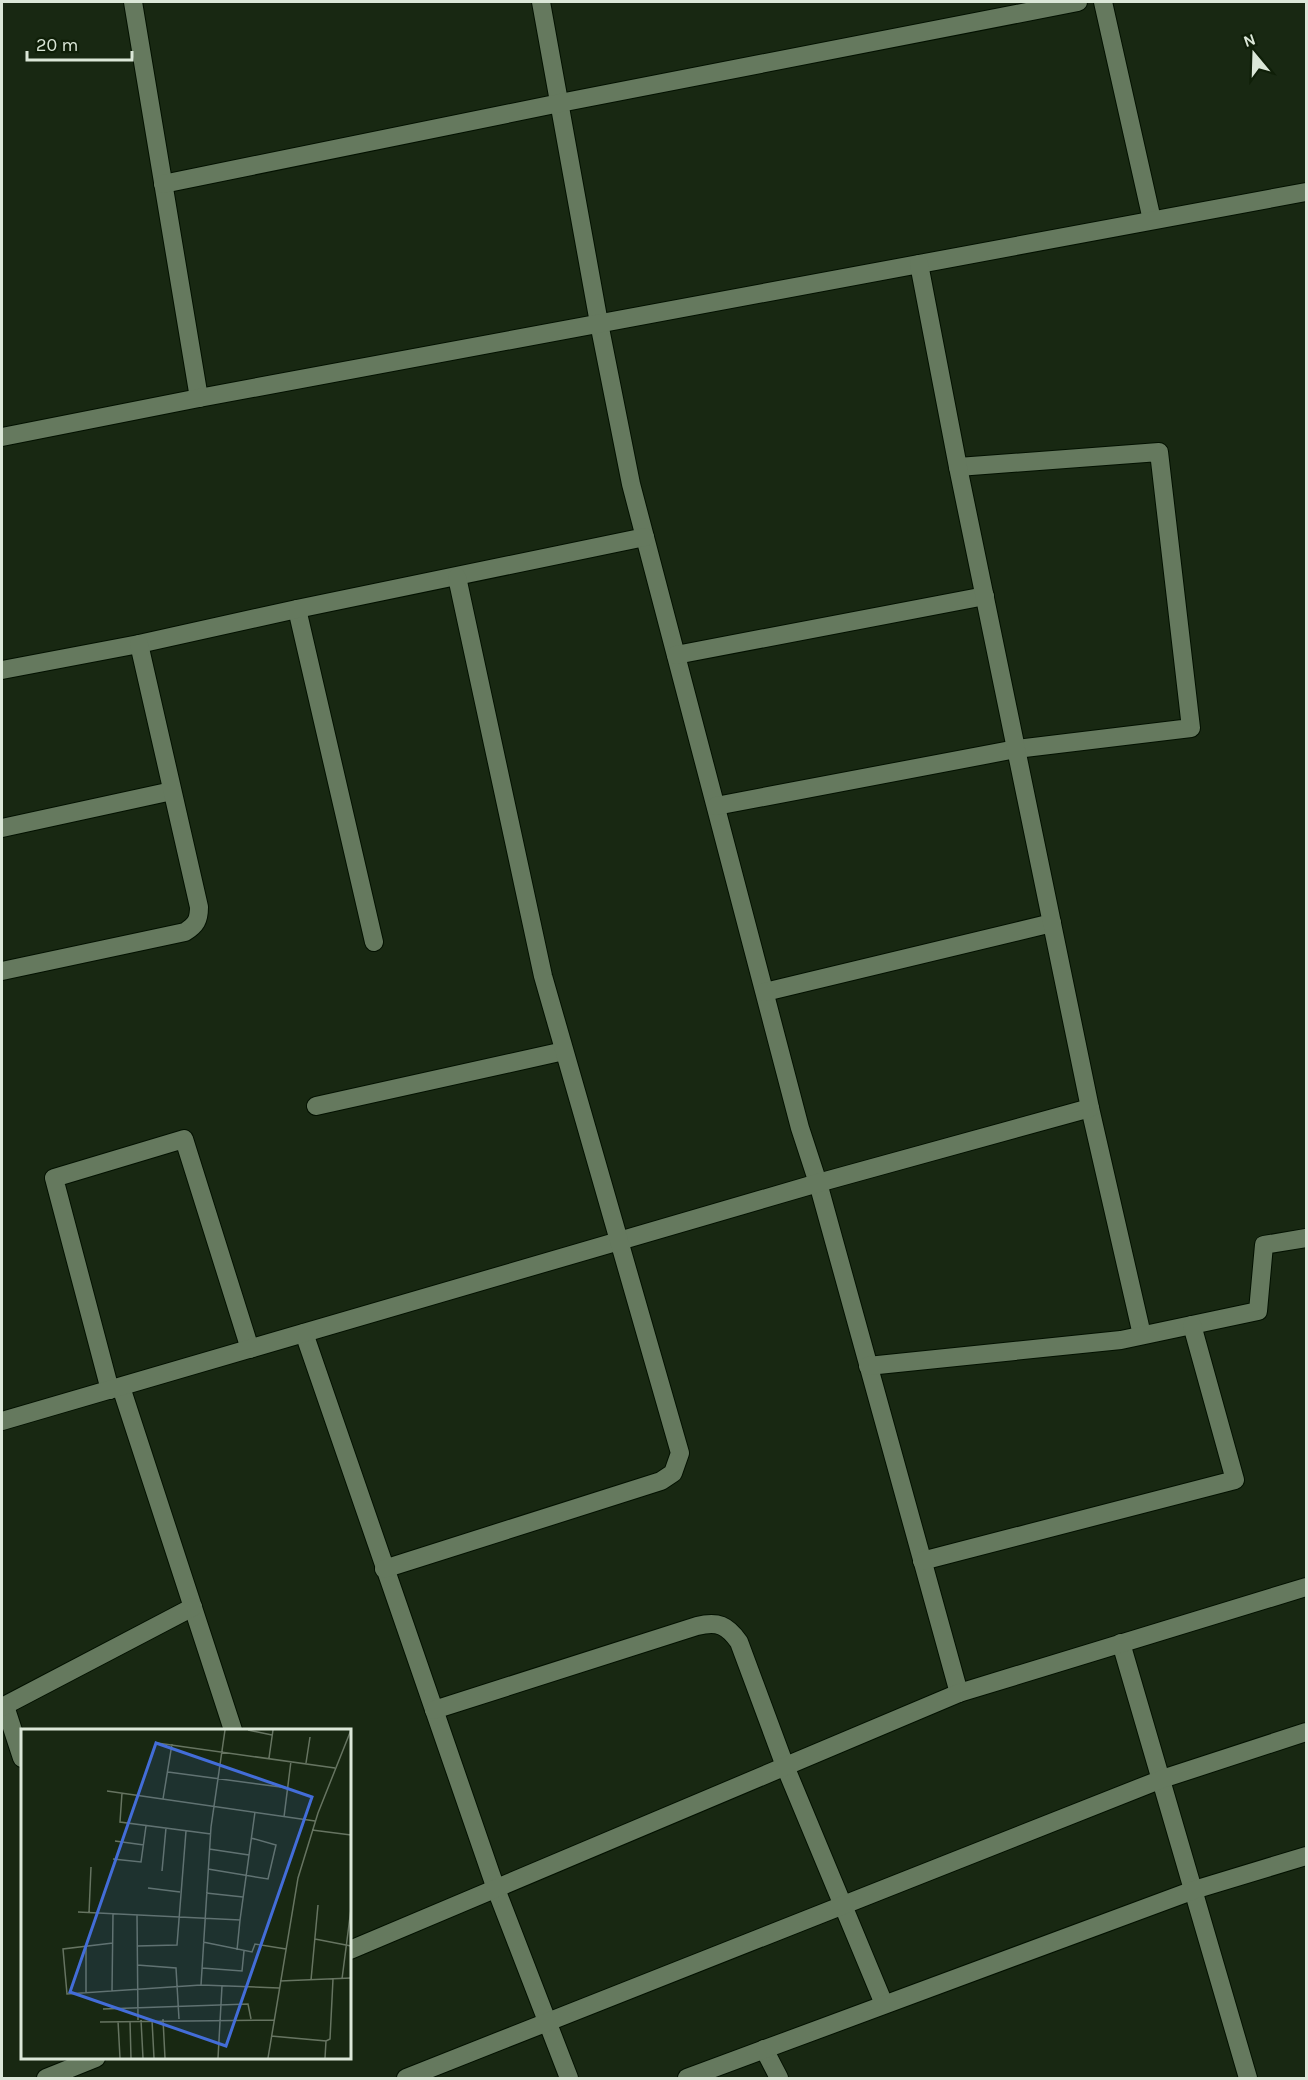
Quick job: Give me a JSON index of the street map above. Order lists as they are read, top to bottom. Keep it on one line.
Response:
{"scale_bar":"20 m","north":"top"}
